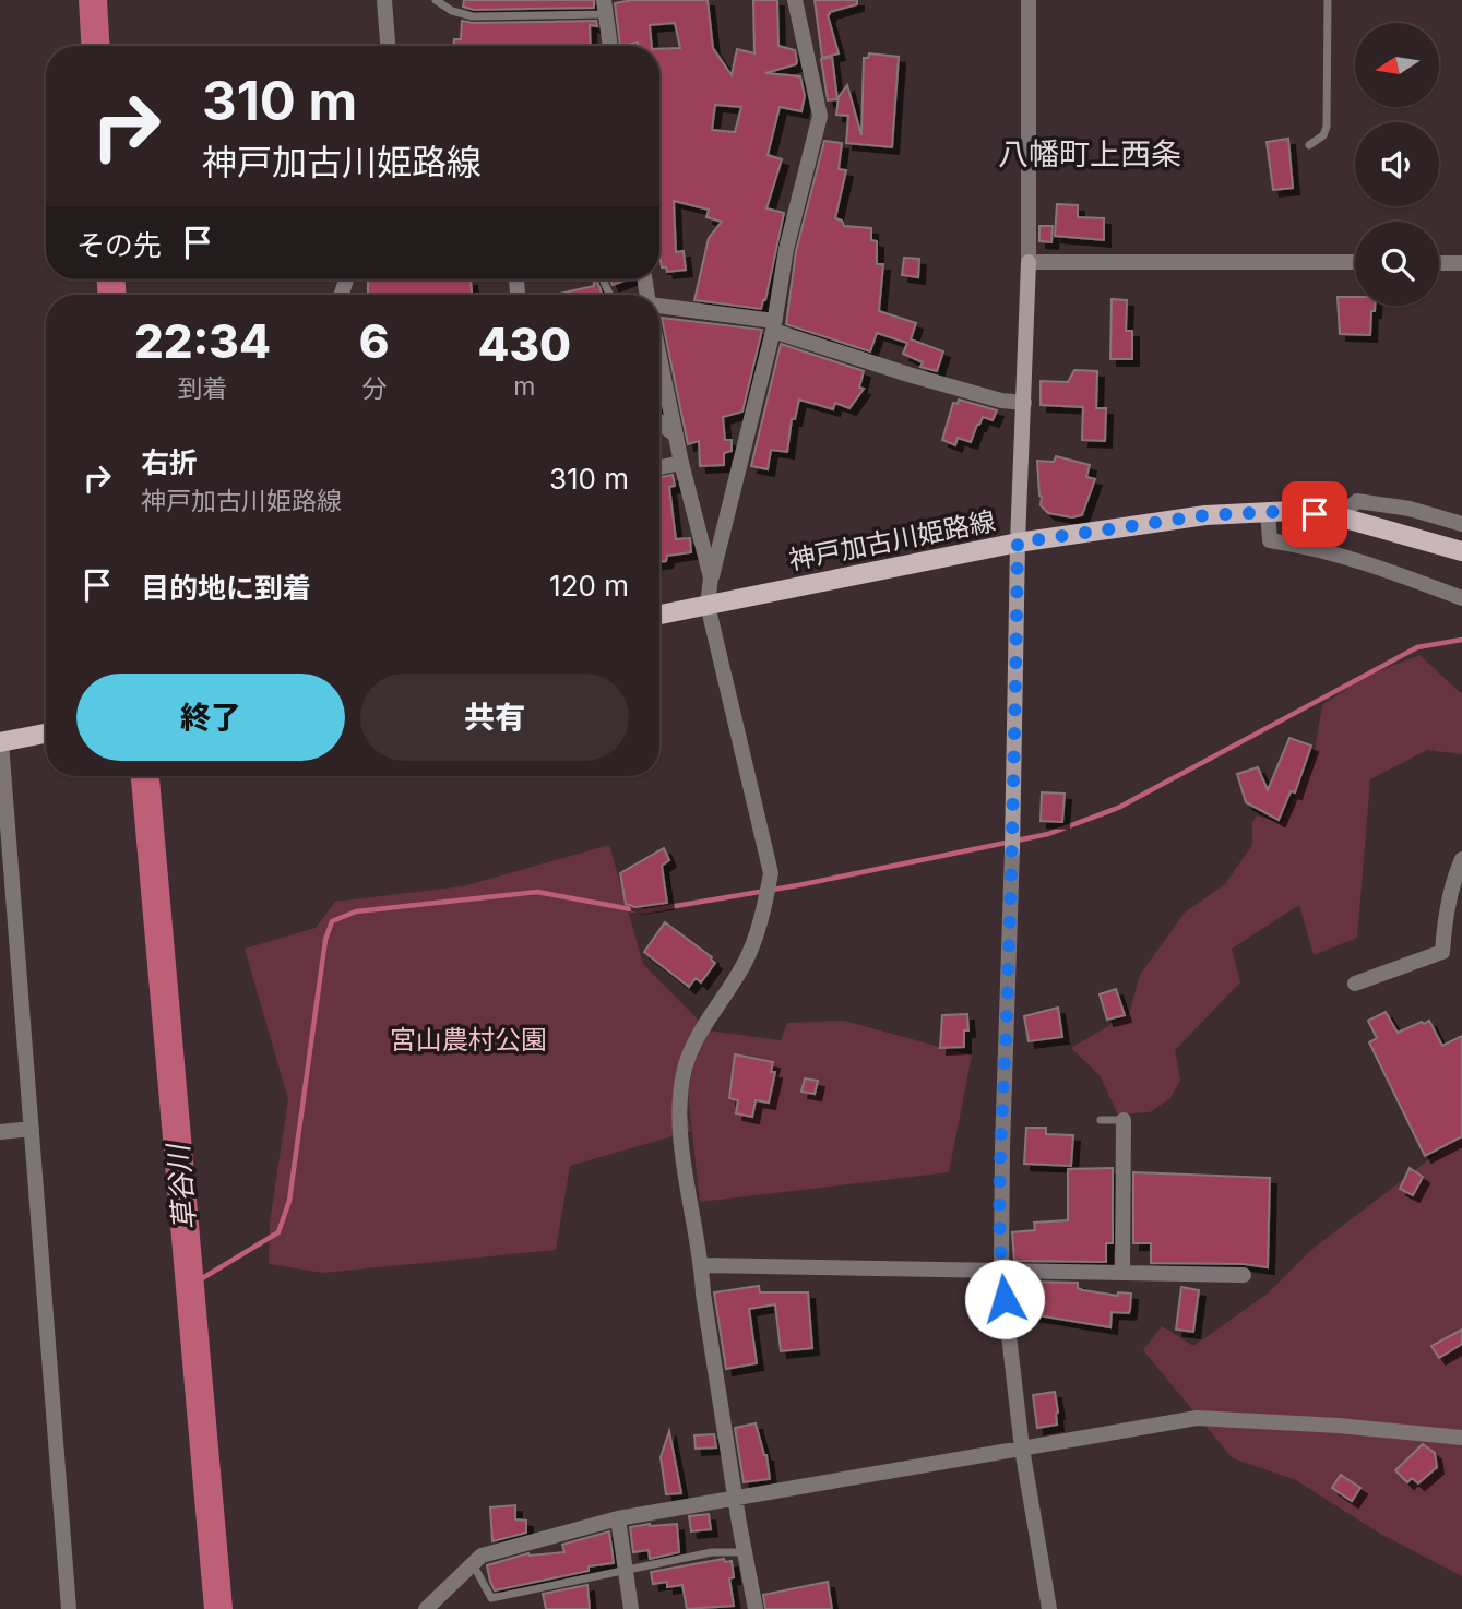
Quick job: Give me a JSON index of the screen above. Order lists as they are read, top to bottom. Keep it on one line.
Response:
{"streets":{"main road":["神戸加古川姫路線"]},"districts":["八幡町上西条"],"water":["草谷川"],"parks":["宮山農村公園"],"north":"left","page":{"turn":["310 m","神戸加古川姫路線"],"then":"その先","eta":["22:34","到着","6","分","430","m"],"list":[{"name":"右折","note":"神戸加古川姫路線","value":"310 m"},{"name":"目的地に到着","value":"120 m"}],"buttons":["終了","共有"]}}
